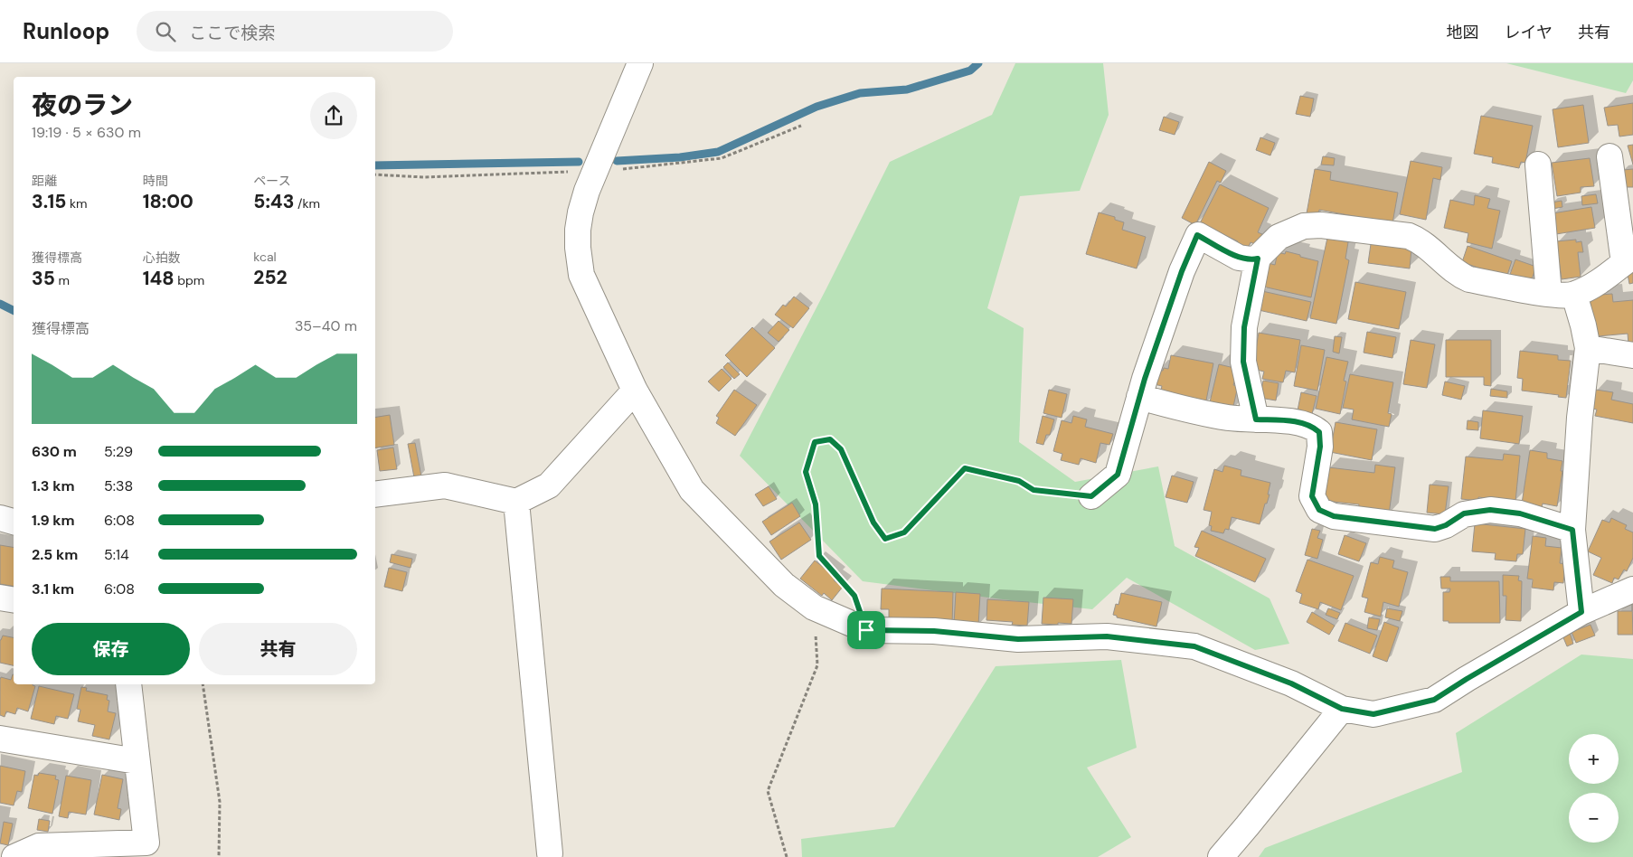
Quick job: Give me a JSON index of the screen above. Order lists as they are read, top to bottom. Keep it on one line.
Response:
{"page":{"header":"Runloop","search":"ここで検索","nav":["地図","レイヤ","共有"],"heading":["夜のラン","19:19 · 5 × 630 m"],"stats":[["距離","3.15 km"],["時間","18:00"],["ペース","5:43 /km"],["獲得標高","35 m"],["心拍数","148 bpm"],["kcal","252"]],"chart":["獲得標高","35–40 m"],"list":[{"name":"630 m","note":"5:29"},{"name":"1.3 km","note":"5:38"},{"name":"1.9 km","note":"6:08"},{"name":"2.5 km","note":"5:14"},{"name":"3.1 km","note":"6:08"}],"buttons":["保存","共有"],"map_buttons":["+","−"]}}
